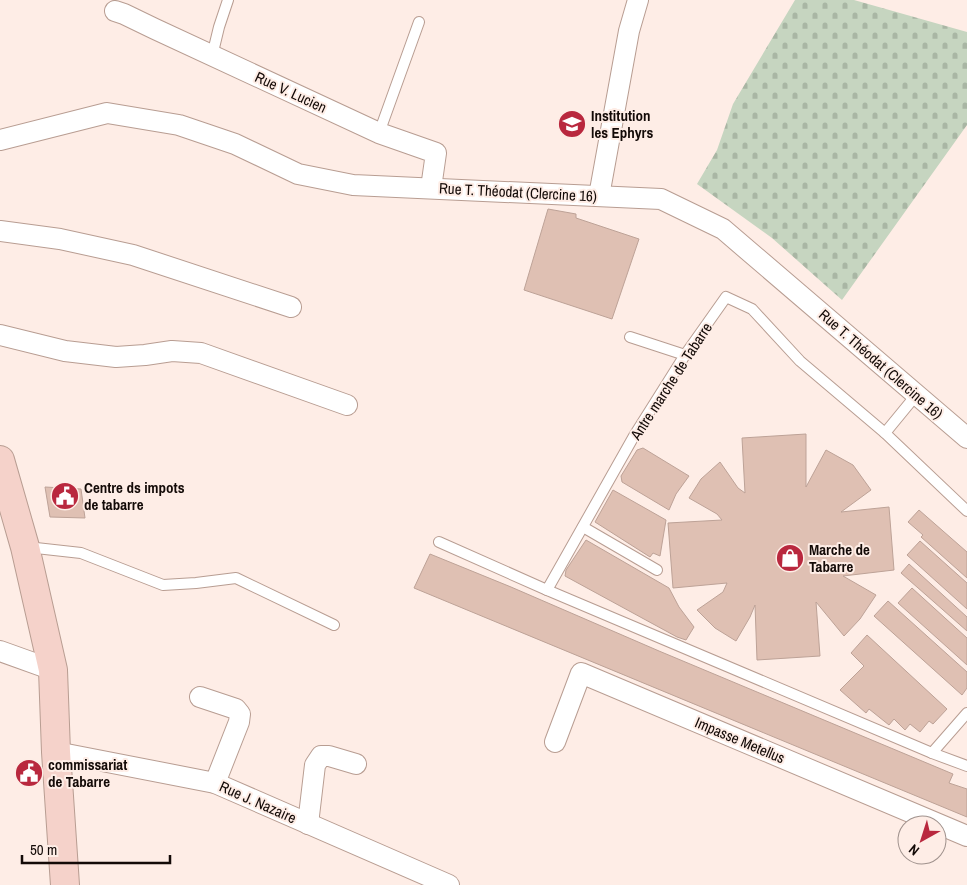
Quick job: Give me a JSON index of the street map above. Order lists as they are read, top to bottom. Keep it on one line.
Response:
{"streets":{"street":["Rue V. Lucien","Rue T. Théodat (Clercine 16)","Impasse Metellus","Rue J. Nazaire"],"lane":["Antre marche de Tabarre"]},"crossings":[["Rue V. Lucien","Rue T. Théodat (Clercine 16)"]],"places":{"school or university":["Institution les Ephyrs"],"public building":["Centre ds impots de tabarre","commissariat de Tabarre"],"shop":["Marche de Tabarre"]},"scale_bar":"50 m","north":"bottom left"}
